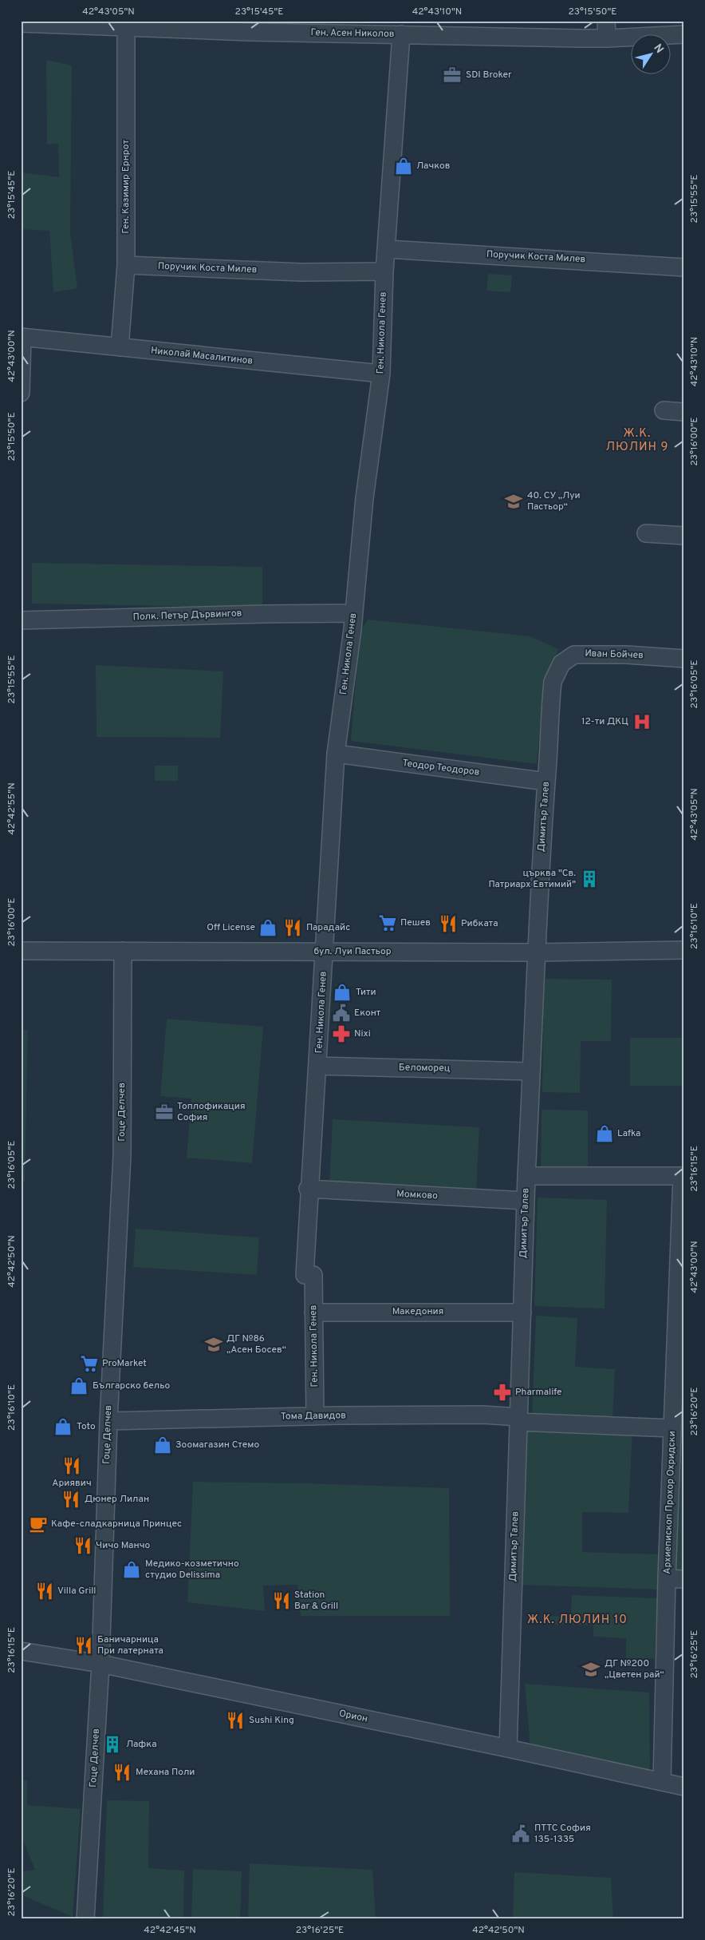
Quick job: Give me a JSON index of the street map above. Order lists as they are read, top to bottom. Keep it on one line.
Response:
{"streets":{"street":["Ген. Асен Николов","Ген. Казимир Ернрот","Поручик Коста Милев","Ген. Никола Генев","Николай Масалитинов","Полк. Петър Дървингов","Иван Бойчев","Теодор Теодоров","Димитър Талев","бул. Луи Пастьор","Беломорец","Гоце Делчев","Момково","Македония","Тома Давидов","Архиепископ Прохор Охридски","Орион"]},"crossings":[["Ген. Асен Николов","Ген. Казимир Ернрот"],["Ген. Асен Николов","Ген. Никола Генев"],["Ген. Казимир Ернрот","Поручик Коста Милев"],["Ген. Казимир Ернрот","Николай Масалитинов"],["Поручик Коста Милев","Ген. Никола Генев"],["Ген. Никола Генев","Николай Масалитинов"],["Ген. Никола Генев","Полк. Петър Дървингов"],["Ген. Никола Генев","Теодор Теодоров"],["Ген. Никола Генев","бул. Луи Пастьор"],["Ген. Никола Генев","Беломорец"],["Ген. Никола Генев","Момково"],["Ген. Никола Генев","Македония"],["Ген. Никола Генев","Тома Давидов"],["Иван Бойчев","Димитър Талев"],["Теодор Теодоров","Димитър Талев"],["Димитър Талев","бул. Луи Пастьор"],["Димитър Талев","Беломорец"],["Димитър Талев","Момково"],["Димитър Талев","Македония"],["Димитър Талев","Тома Давидов"],["Димитър Талев","Орион"],["бул. Луи Пастьор","Гоце Делчев"],["Гоце Делчев","Тома Давидов"],["Гоце Делчев","Орион"],["Тома Давидов","Архиепископ Прохор Охридски"],["Архиепископ Прохор Охридски","Орион"]],"districts":["Ж.К. ЛЮЛИН 9","Ж.К. ЛЮЛИН 10"],"places":{"office":["SDI Broker","Топлофикация София"],"shop":["Лачков","Off License","Тити","Lafka","Българско бельо","Toto","Зоомагазин Стемо","Медико-козметично студио Delissima"],"school or university":["40. СУ „Луи Пастьор“","ДГ №86 „Асен Босев“","ДГ №200 „Цветен рай“"],"hospital":["12-ти ДКЦ"],"building":["църква \"Св. Патриарх Евтимий\"","Лафка"],"supermarket":["Пешев","ProMarket"],"restaurant":["Рибката","Парадайс","Ариявич","Дюнер Лилан","Чичо Манчо","Villa Grill","Station Bar & Grill","Баничарница При латерната","Sushi King","Механа Поли"],"public building":["Еконт","ПТТС София 135-1335"],"pharmacy":["Nixi","Pharmalife"],"cafe":["Кафе-сладкарница Принцес"]},"north":"top right","coordinates":["42°43'05\"N","23°15'45\"E","42°43'10\"N","23°15'50\"E","23°15'55\"E","42°43'00\"N","23°16'00\"E","23°16'05\"E","42°42'55\"N","23°16'10\"E","23°16'15\"E","42°42'50\"N","23°16'20\"E","23°16'25\"E","42°42'45\"N"]}
